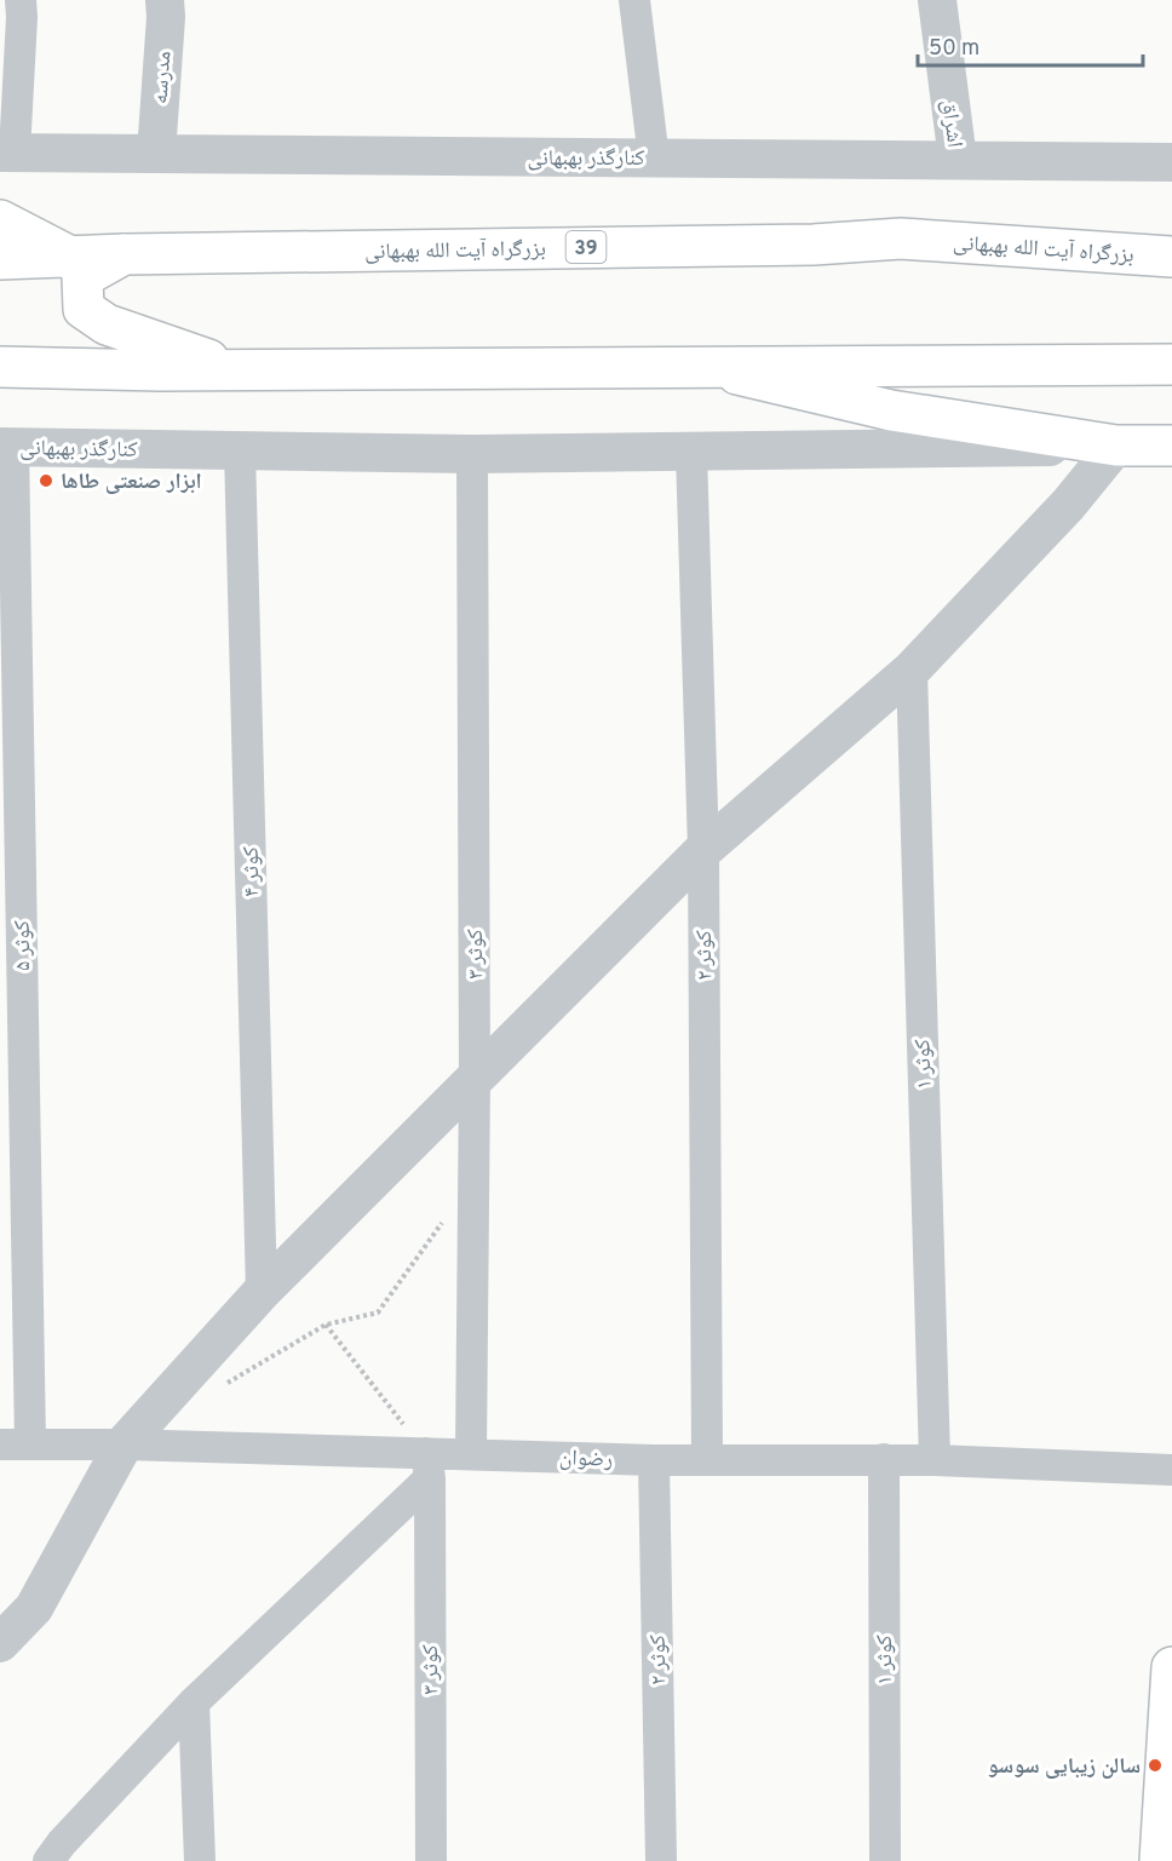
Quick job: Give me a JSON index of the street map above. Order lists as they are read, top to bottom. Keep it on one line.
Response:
{"streets":{"main road":["کنارگذر بهبهانی","39","بزرگراه آیت الله بهبهانی"],"street":["مدرسه","اشراق","کوثر ۴","کوثر ۵","کوثر ۳","کوثر ۲","کوثر ۱","رضوان"]},"crossings":[["مدرسه","کنارگذر بهبهانی"],["اشراق","کنارگذر بهبهانی"],["کنارگذر بهبهانی","کوثر ۴"],["کنارگذر بهبهانی","کوثر ۵"],["کنارگذر بهبهانی","کوثر ۳"],["کنارگذر بهبهانی","کوثر ۲"],["کوثر ۵","رضوان"],["کوثر ۳","رضوان"],["کوثر ۲","رضوان"],["کوثر ۱","رضوان"]],"places":["ابزار صنعتی طاها","سالن زیبایی سوسو"],"scale_bar":"50 m"}
